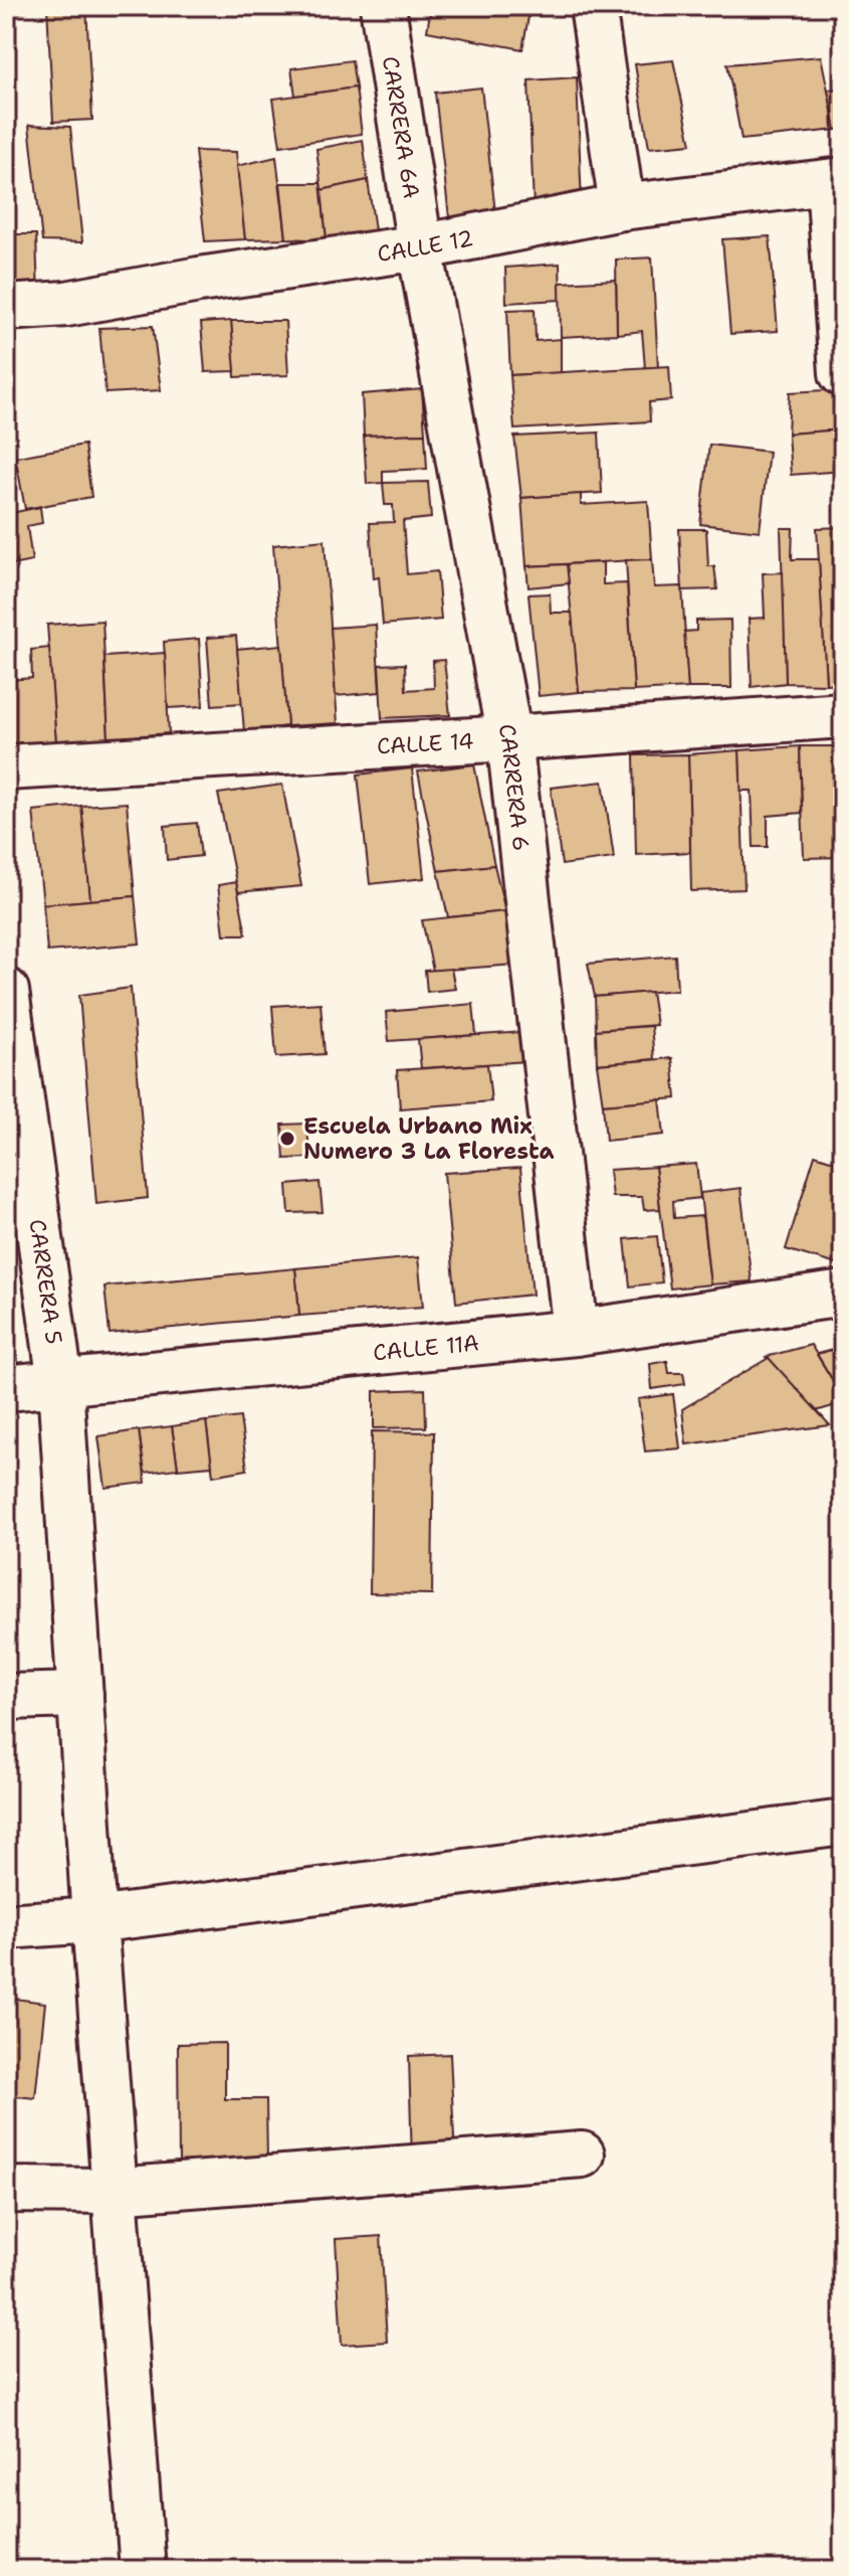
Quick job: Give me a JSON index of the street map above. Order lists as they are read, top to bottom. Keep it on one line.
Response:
{"streets":{"street":["CARRERA 6A","CALLE 12","CALLE 14","CARRERA 6","CARRERA 5","CALLE 11A"]},"crossings":[["CARRERA 6A","CALLE 12"],["CARRERA 6A","CARRERA 6"],["CALLE 12","CARRERA 6"],["CALLE 14","CARRERA 6"],["CARRERA 6","CALLE 11A"],["CARRERA 5","CALLE 11A"]],"places":["Escuela Urbano Mix Numero 3 La Floresta"]}
